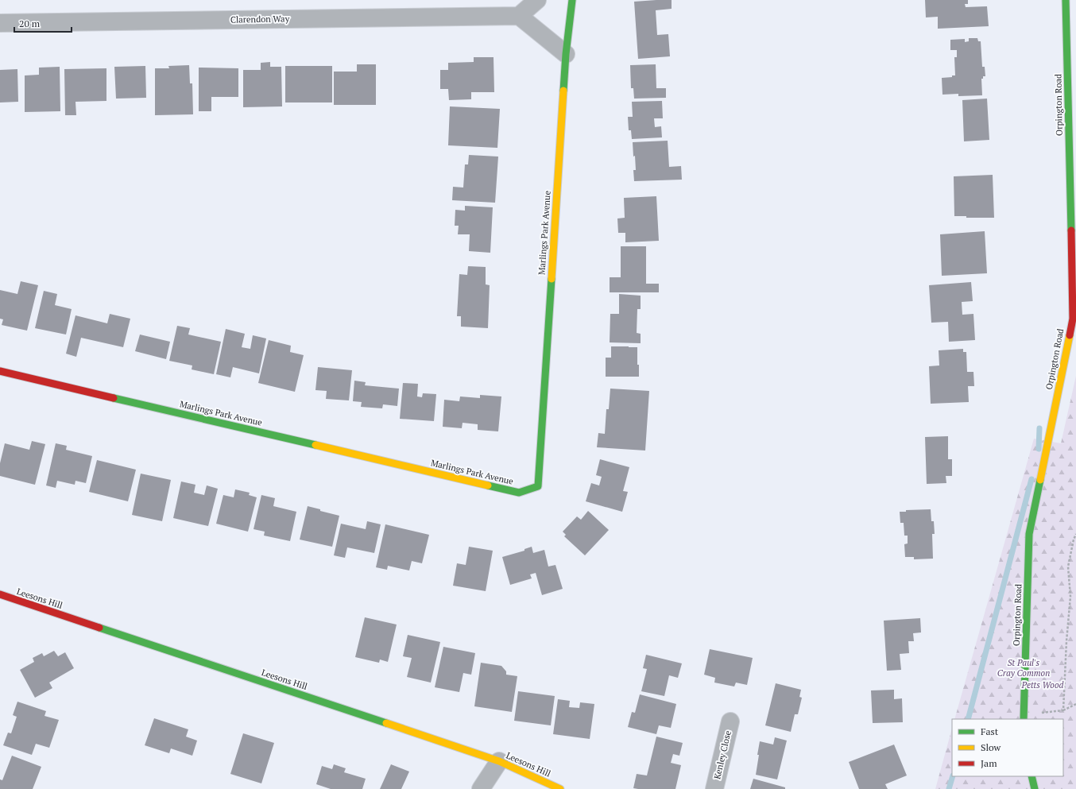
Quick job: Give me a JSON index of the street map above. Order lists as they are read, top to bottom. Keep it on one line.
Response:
{"streets":{"street":["Clarendon Way","Orpington Road","Marlings Park Avenue","Leesons Hill","Kenley Close"]},"parks":["St Paul's Cray Common","Petts Wood"],"legend":["Fast","Slow","Jam"],"scale_bar":"20 m"}
